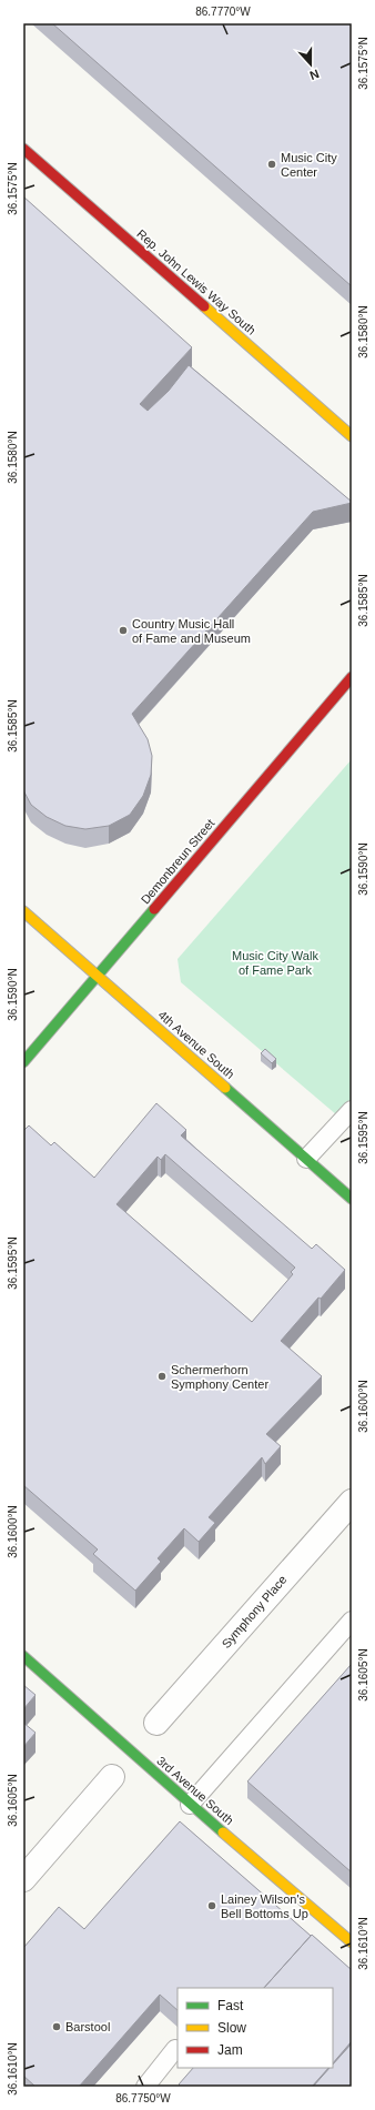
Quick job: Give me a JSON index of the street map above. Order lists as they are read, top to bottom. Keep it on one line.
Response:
{"streets":{"street":["Rep. John Lewis Way South","Demonbreun Street","4th Avenue South","Symphony Place","3rd Avenue South"]},"crossings":[["Demonbreun Street","4th Avenue South"]],"parks":["Music City Walk of Fame Park"],"places":["Music City Center","Country Music Hall of Fame and Museum","Schermerhorn Symphony Center","Lainey Wilson's Bell Bottoms Up","Barstool"],"legend":["Fast","Slow","Jam"],"north":"bottom","coordinates":["86.7770°W","36.1575°N","36.1580°N","36.1585°N","36.1590°N","36.1595°N","36.1600°N","36.1605°N","36.1610°N","86.7750°W"]}
